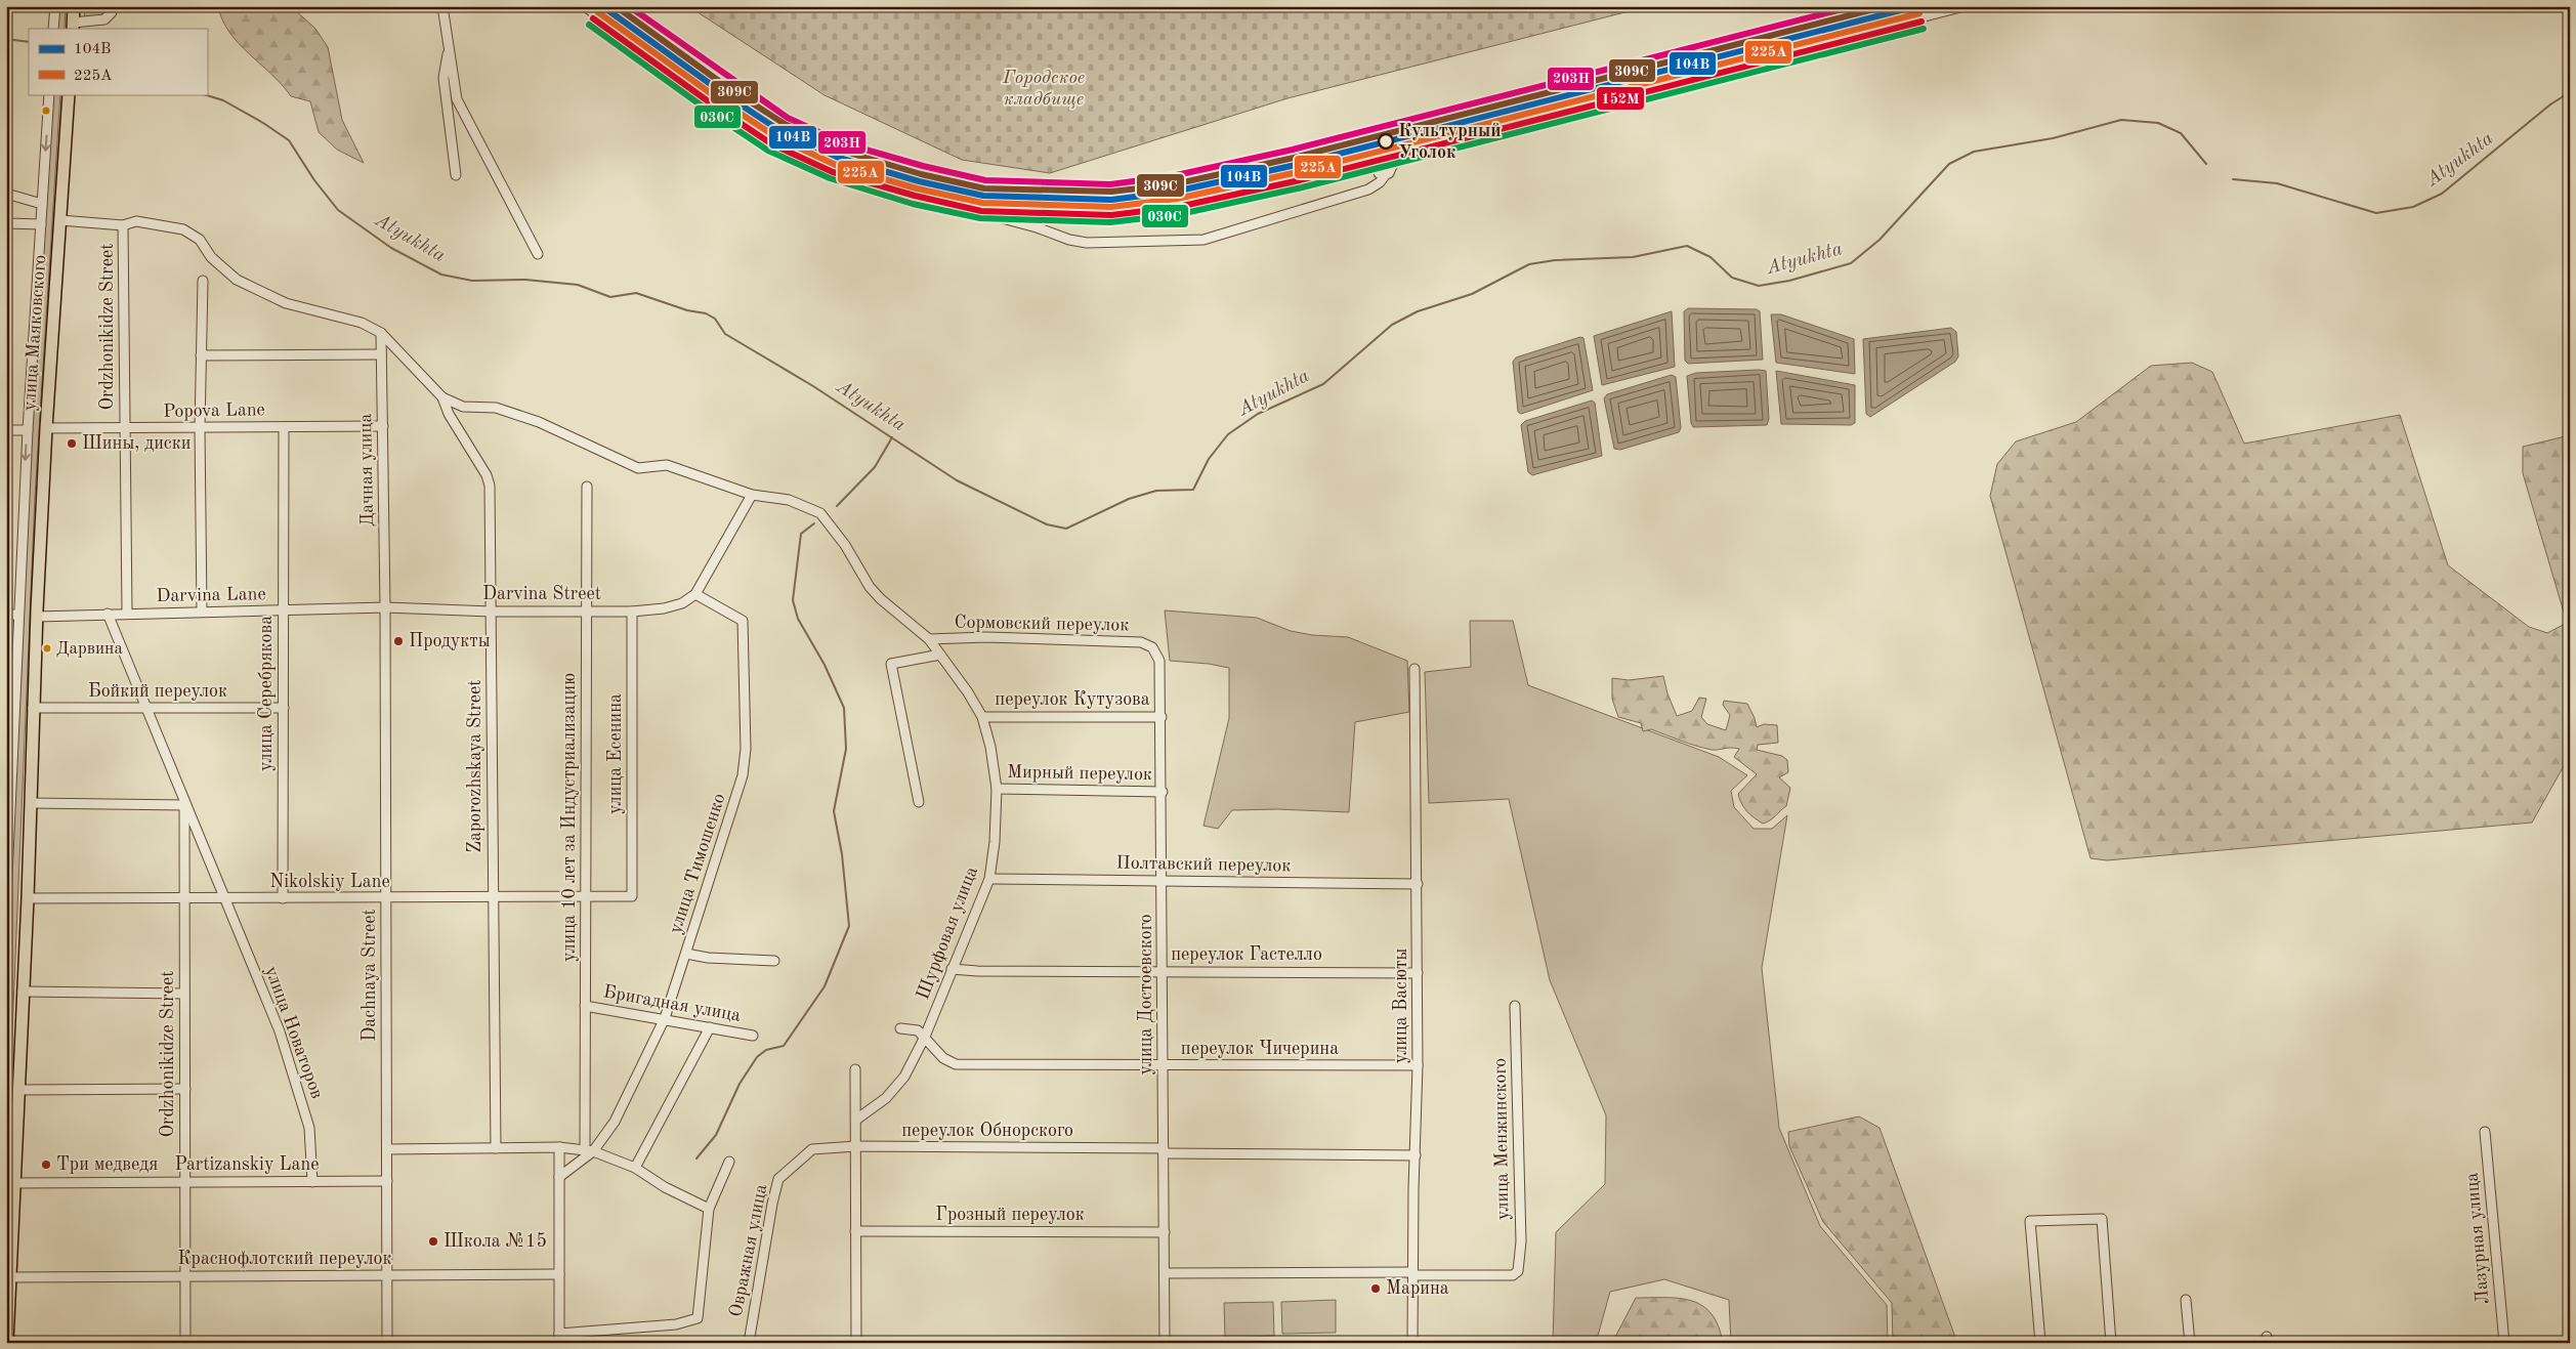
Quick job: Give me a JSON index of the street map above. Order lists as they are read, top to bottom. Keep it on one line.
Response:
{"streets":{"main road":["улица Маяковского"],"street":["Ordzhonikidze Street","Popova Lane","Дачная улица","Darvina Street","Darvina Lane","Сормовский переулок","Бойкий переулок","улица Серебрякова","переулок Кутузова","улица Есенина","Zaporozhskaya Street","Мирный переулок","улица 10 лет за Индустриализацию","улица Тимошенко","Полтавский переулок","Nikolskiy Lane","Шурфовая улица","переулок Гастелло","Dachnaya Street","улица Достоевского","Бригадная улица","улица Васюты","улица Новаторов","переулок Чичерина","переулок Обнорского","улица Менжинского","Partizanskiy Lane","Грозный переулок","Лазурная улица","Овражная улица","Краснофлотский переулок"]},"crossings":[["Ordzhonikidze Street","Popova Lane"],["Ordzhonikidze Street","Darvina Lane"],["Ordzhonikidze Street","Бойкий переулок"],["Ordzhonikidze Street","Nikolskiy Lane"],["Ordzhonikidze Street","улица Новаторов"],["Ordzhonikidze Street","Partizanskiy Lane"],["Ordzhonikidze Street","Краснофлотский переулок"],["улица Маяковского","Popova Lane"],["улица Маяковского","Darvina Lane"],["улица Маяковского","Бойкий переулок"],["улица Маяковского","Nikolskiy Lane"],["улица Маяковского","Partizanskiy Lane"],["улица Маяковского","Краснофлотский переулок"],["Popova Lane","Дачная улица"],["Popova Lane","улица Серебрякова"],["Дачная улица","Darvina Street"],["Дачная улица","Darvina Lane"],["Дачная улица","Dachnaya Street"],["Darvina Street","Darvina Lane"],["Darvina Street","улица Есенина"],["Darvina Street","Zaporozhskaya Street"],["Darvina Street","улица 10 лет за Индустриализацию"],["Darvina Street","улица Тимошенко"],["Darvina Street","Dachnaya Street"],["Darvina Lane","улица Серебрякова"],["Darvina Lane","Dachnaya Street"],["Сормовский переулок","Шурфовая улица"],["Сормовский переулок","улица Достоевского"],["Бойкий переулок","улица Серебрякова"],["улица Серебрякова","Nikolskiy Lane"],["переулок Кутузова","Шурфовая улица"],["переулок Кутузова","улица Достоевского"],["улица Есенина","Nikolskiy Lane"],["Zaporozhskaya Street","Nikolskiy Lane"],["Мирный переулок","Шурфовая улица"],["Мирный переулок","улица Достоевского"],["улица 10 лет за Индустриализацию","улица Тимошенко"],["улица 10 лет за Индустриализацию","Nikolskiy Lane"],["улица 10 лет за Индустриализацию","Бригадная улица"],["улица Тимошенко","Бригадная улица"],["Полтавский переулок","Шурфовая улица"],["Полтавский переулок","улица Достоевского"],["Полтавский переулок","улица Васюты"],["Nikolskiy Lane","Dachnaya Street"],["Nikolskiy Lane","улица Новаторов"],["Шурфовая улица","переулок Гастелло"],["Шурфовая улица","переулок Чичерина"],["переулок Гастелло","улица Достоевского"],["переулок Гастелло","улица Васюты"],["Dachnaya Street","Partizanskiy Lane"],["Dachnaya Street","Краснофлотский переулок"],["улица Достоевского","переулок Чичерина"],["улица Достоевского","переулок Обнорского"],["улица Достоевского","Грозный переулок"],["улица Васюты","переулок Чичерина"],["улица Васюты","переулок Обнорского"],["улица Васюты","улица Менжинского"],["улица Новаторов","Partizanskiy Lane"],["переулок Обнорского","Овражная улица"]],"water":["Atyukhta"],"parks":["Городское кладбище"],"places":["Культурный Уголок","Шины, диски","Продукты","Дарвина","Три медведя","Школа №15","Марина"],"lines":["transit line 104В","transit line 309С","transit line 203Н","transit line 225А","transit line 152М","transit line 030C"],"legend":["104В","225А"]}
